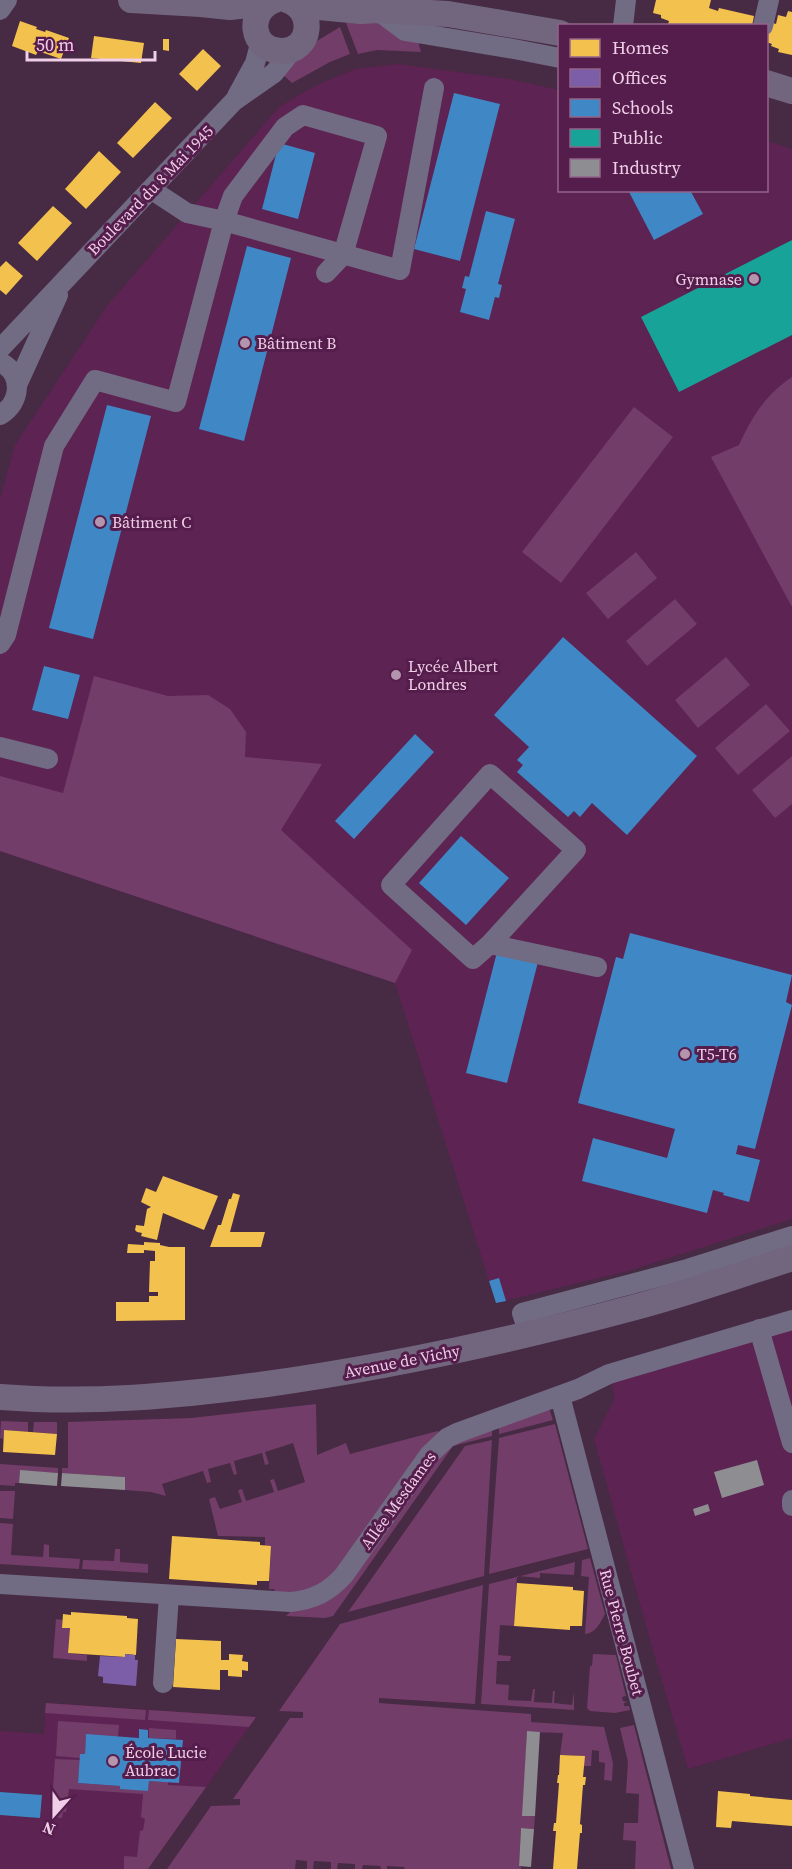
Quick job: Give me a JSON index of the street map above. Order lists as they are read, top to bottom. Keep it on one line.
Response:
{"streets":{"main road":["Boulevard du 8 Mai 1945","Avenue de Vichy"],"street":["Allée Mesdames","Rue Pierre Boubet"]},"crossings":[["Allée Mesdames","Rue Pierre Boubet"]],"places":["Gymnase","Bâtiment B","Bâtiment C","Lycée Albert Londres","T5-T6","École Lucie Aubrac"],"legend":["Homes","Offices","Schools","Public","Industry"],"scale_bar":"50 m","north":"bottom"}
